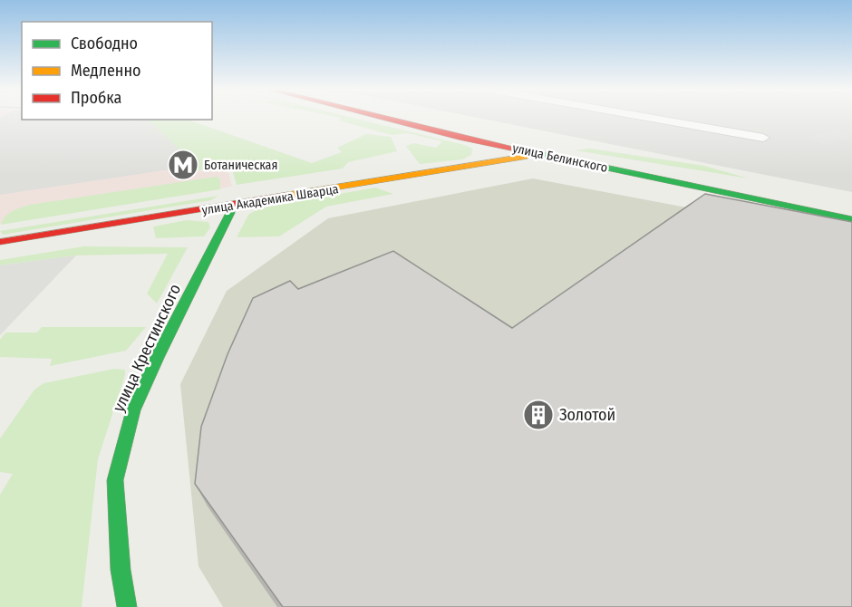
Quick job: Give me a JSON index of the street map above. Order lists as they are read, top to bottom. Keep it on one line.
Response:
{"streets":{"street":["улица Белинского","улица Академика Шварца","улица Крестинского"]},"crossings":[["улица Белинского","улица Академика Шварца"],["улица Академика Шварца","улица Крестинского"]],"places":{"metro station":["Ботаническая"],"building":["Золотой"]},"legend":["Свободно","Медленно","Пробка"]}
